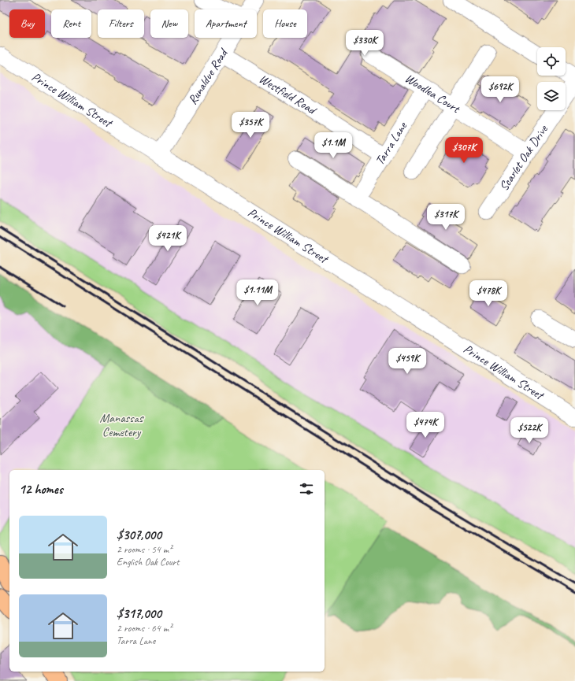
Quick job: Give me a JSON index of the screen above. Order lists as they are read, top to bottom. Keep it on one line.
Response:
{"streets":{"street":["Runaldue Road","Woodlea Court","Westfield Road","Prince William Street","Tarra Lane","Scarlet Oak Drive"]},"crossings":[["Runaldue Road","Westfield Road"],["Runaldue Road","Prince William Street"],["Woodlea Court","Tarra Lane"],["Woodlea Court","Scarlet Oak Drive"],["Westfield Road","Tarra Lane"]],"parks":["Manassas Cemetery"],"page":{"chip":["Buy","Rent","Filters","New","Apartment","House"],"price":["$330K","$692K","$357K","$1.1M","$307K","$317K","$421K","$1.11M","$478K","$459K","$474K","$522K"],"heading":"12 homes","list":[{"name":"$307,000","note":"2 rooms · 54 m² · English Oak Court"},{"name":"$317,000","note":"2 rooms · 64 m² · Tarra Lane"}]}}
